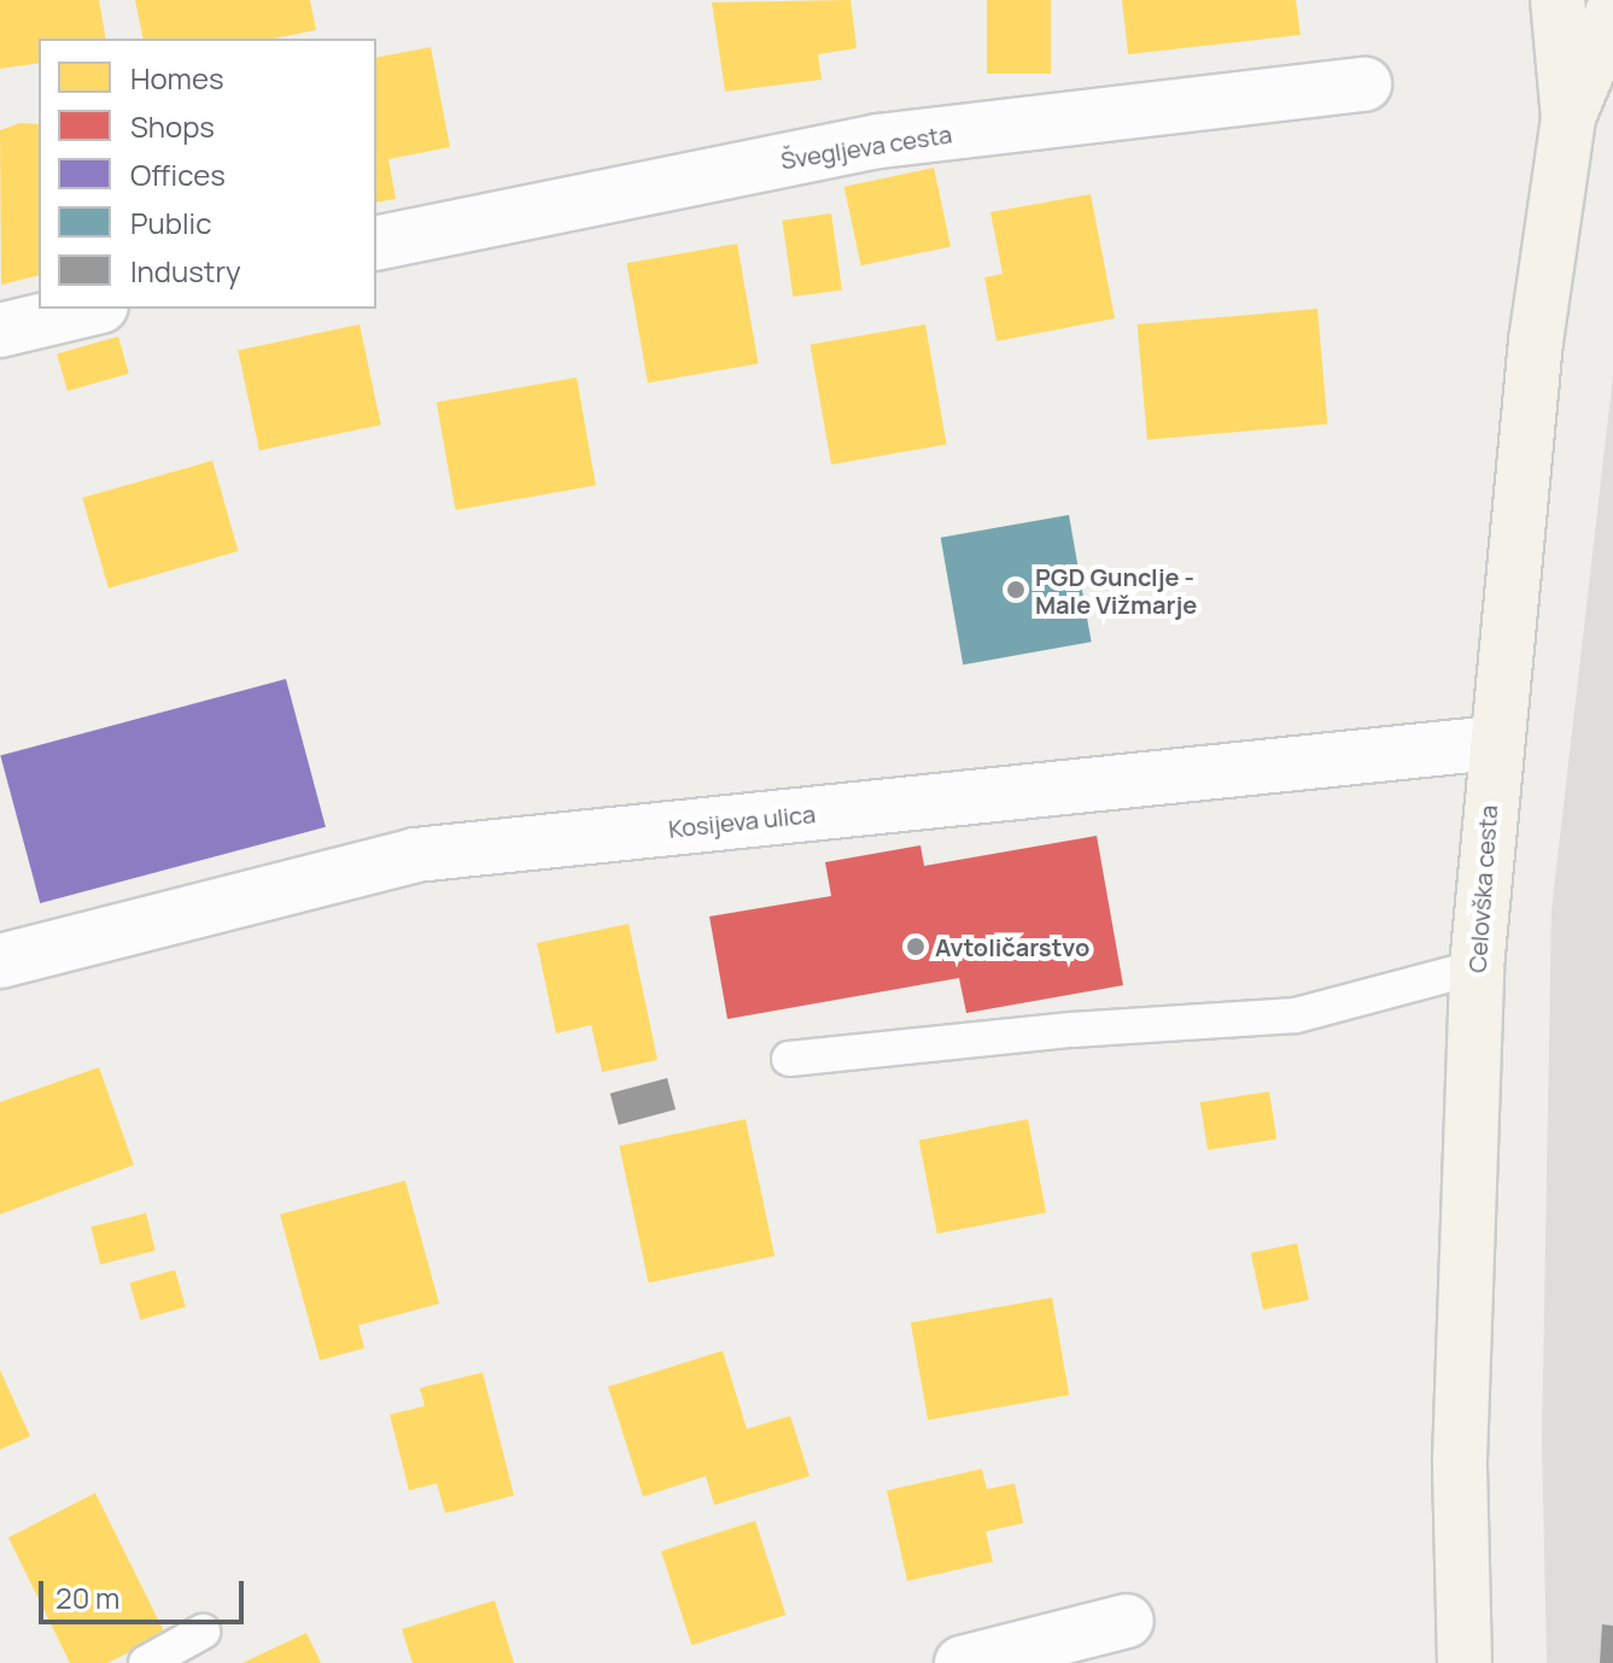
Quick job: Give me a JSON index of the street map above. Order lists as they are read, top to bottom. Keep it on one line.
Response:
{"streets":{"main road":["Celovška cesta"],"street":["Švegljeva cesta","Kosijeva ulica"]},"crossings":[["Kosijeva ulica","Celovška cesta"]],"places":["PGD Gunclje - Male Vižmarje","Avtoličarstvo"],"legend":["Homes","Shops","Offices","Public","Industry"],"scale_bar":"20 m"}
